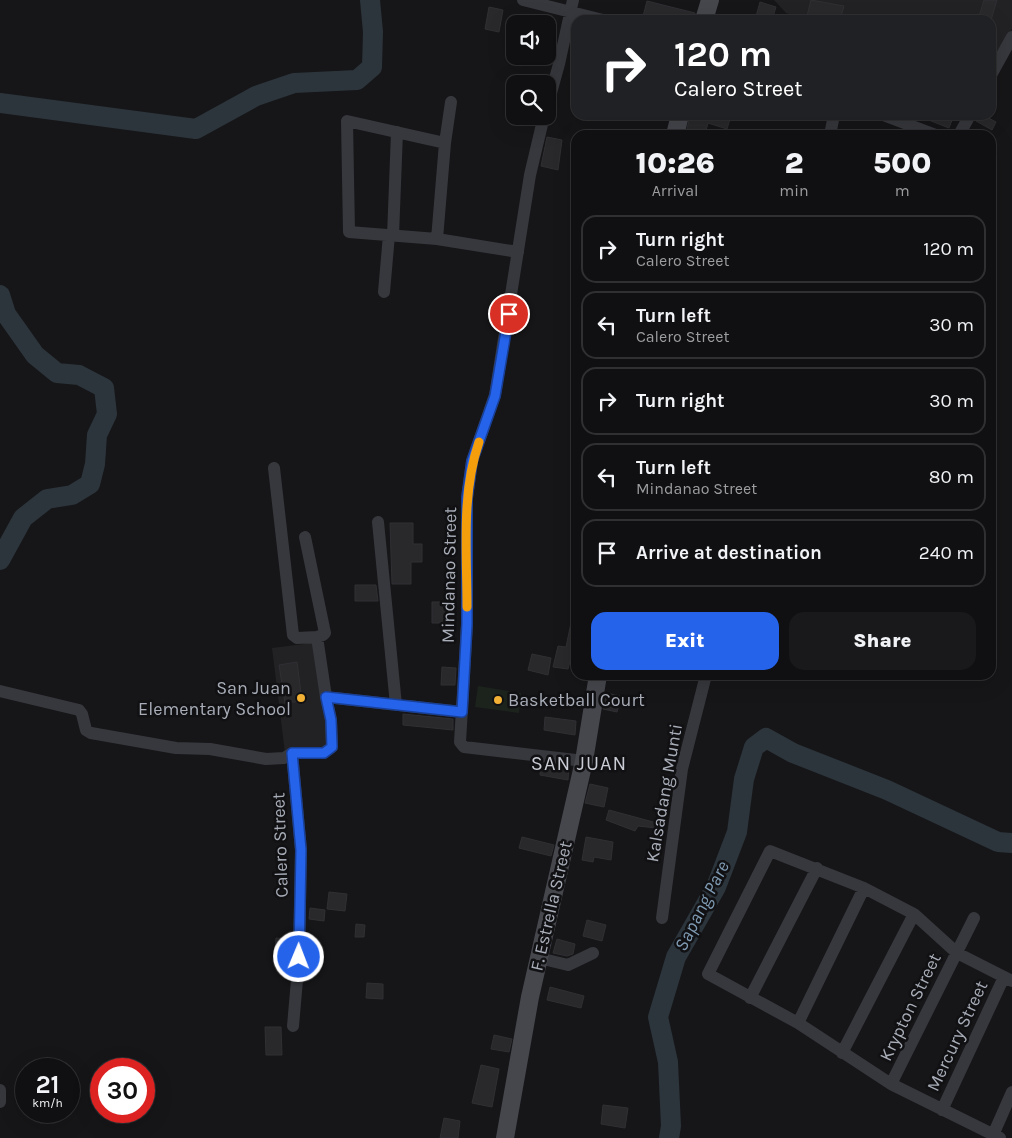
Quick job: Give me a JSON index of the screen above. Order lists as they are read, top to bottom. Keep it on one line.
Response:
{"streets":{"main road":["F. Estrella Street"],"street":["Mindanao Street","Kalsadang Munti","Calero Street","Krypton Street","Mercury Street"]},"crossings":[["Mindanao Street","F. Estrella Street"],["Krypton Street","Mercury Street"]],"districts":["SAN JUAN"],"water":["Sapang Pare"],"places":["San Juan Elementary School","Basketball Court"],"page":{"turn":["120 m","Calero Street"],"eta":["10:26","Arrival","2","min","500","m"],"list":[{"name":"Turn right","note":"Calero Street","value":"120 m"},{"name":"Turn left","note":"Calero Street","value":"30 m"},{"name":"Turn right","value":"30 m"},{"name":"Turn left","note":"Mindanao Street","value":"80 m"},{"name":"Arrive at destination","value":"240 m"}],"buttons":["Exit","Share"],"speed":"21 km/h","limit":"30"}}
